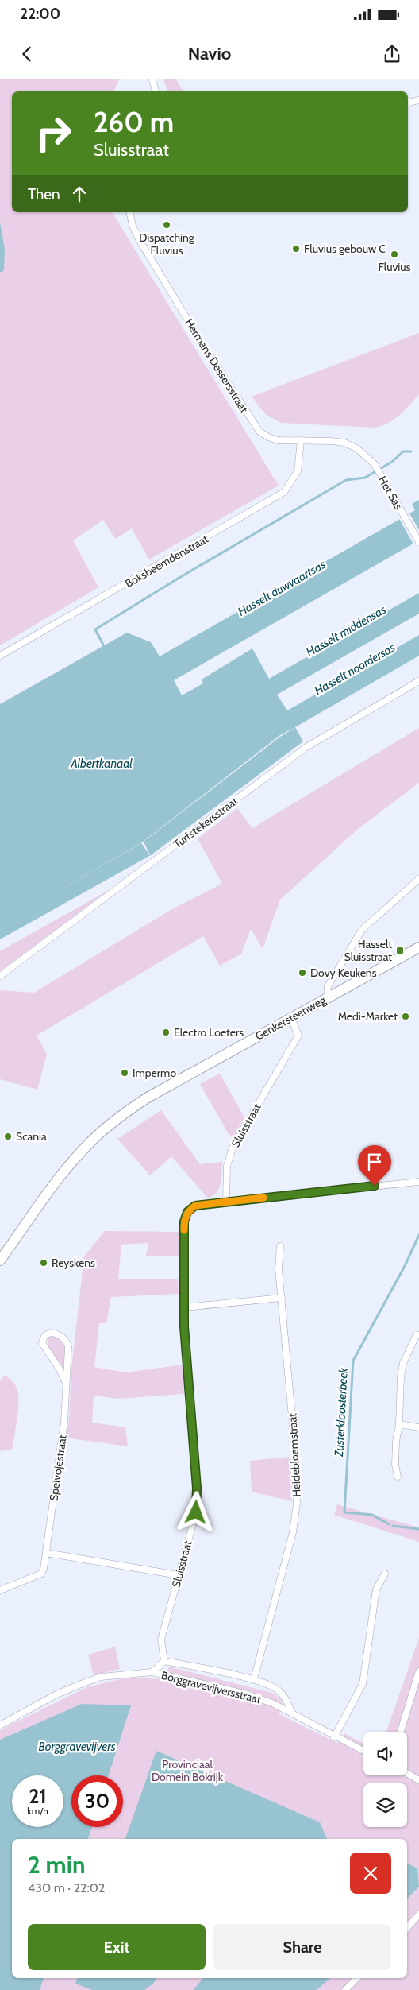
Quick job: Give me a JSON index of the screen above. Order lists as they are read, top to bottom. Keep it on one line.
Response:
{"streets":{"main road":["Genkersteenweg"],"street":["Hermans Dessersstraat","Het Sas","Boksbeemdenstraat","Turfstekersstraat","Sluisstraat","Heidebloemstraat","Spelvojestraat","Borggravevijversstraat"]},"crossings":[["Hermans Dessersstraat","Het Sas"],["Hermans Dessersstraat","Boksbeemdenstraat"],["Genkersteenweg","Sluisstraat"],["Sluisstraat","Borggravevijversstraat"],["Heidebloemstraat","Borggravevijversstraat"]],"water":["Hasselt duwvaartsas","Hasselt middensas","Hasselt noordersas","Albertkanaal","Zusterkloosterbeek","Borggravevijvers"],"parks":["Provinciaal Domein Bokrijk"],"places":{"other":["Dispatching Fluvius","Fluvius gebouw C","Fluvius","Dovy Keukens","Medi-Market","Electro Loeters","Impermo","Scania","Reyskens"],"transit":["Hasselt Sluisstraat"]},"page":{"status":"22:00","header":"Navio","turn":["260 m","Sluisstraat"],"then":"Then","speed":"21 km/h","limit":"30","heading":["2 min","430 m · 22:02"],"buttons":["Exit","Share"]}}
